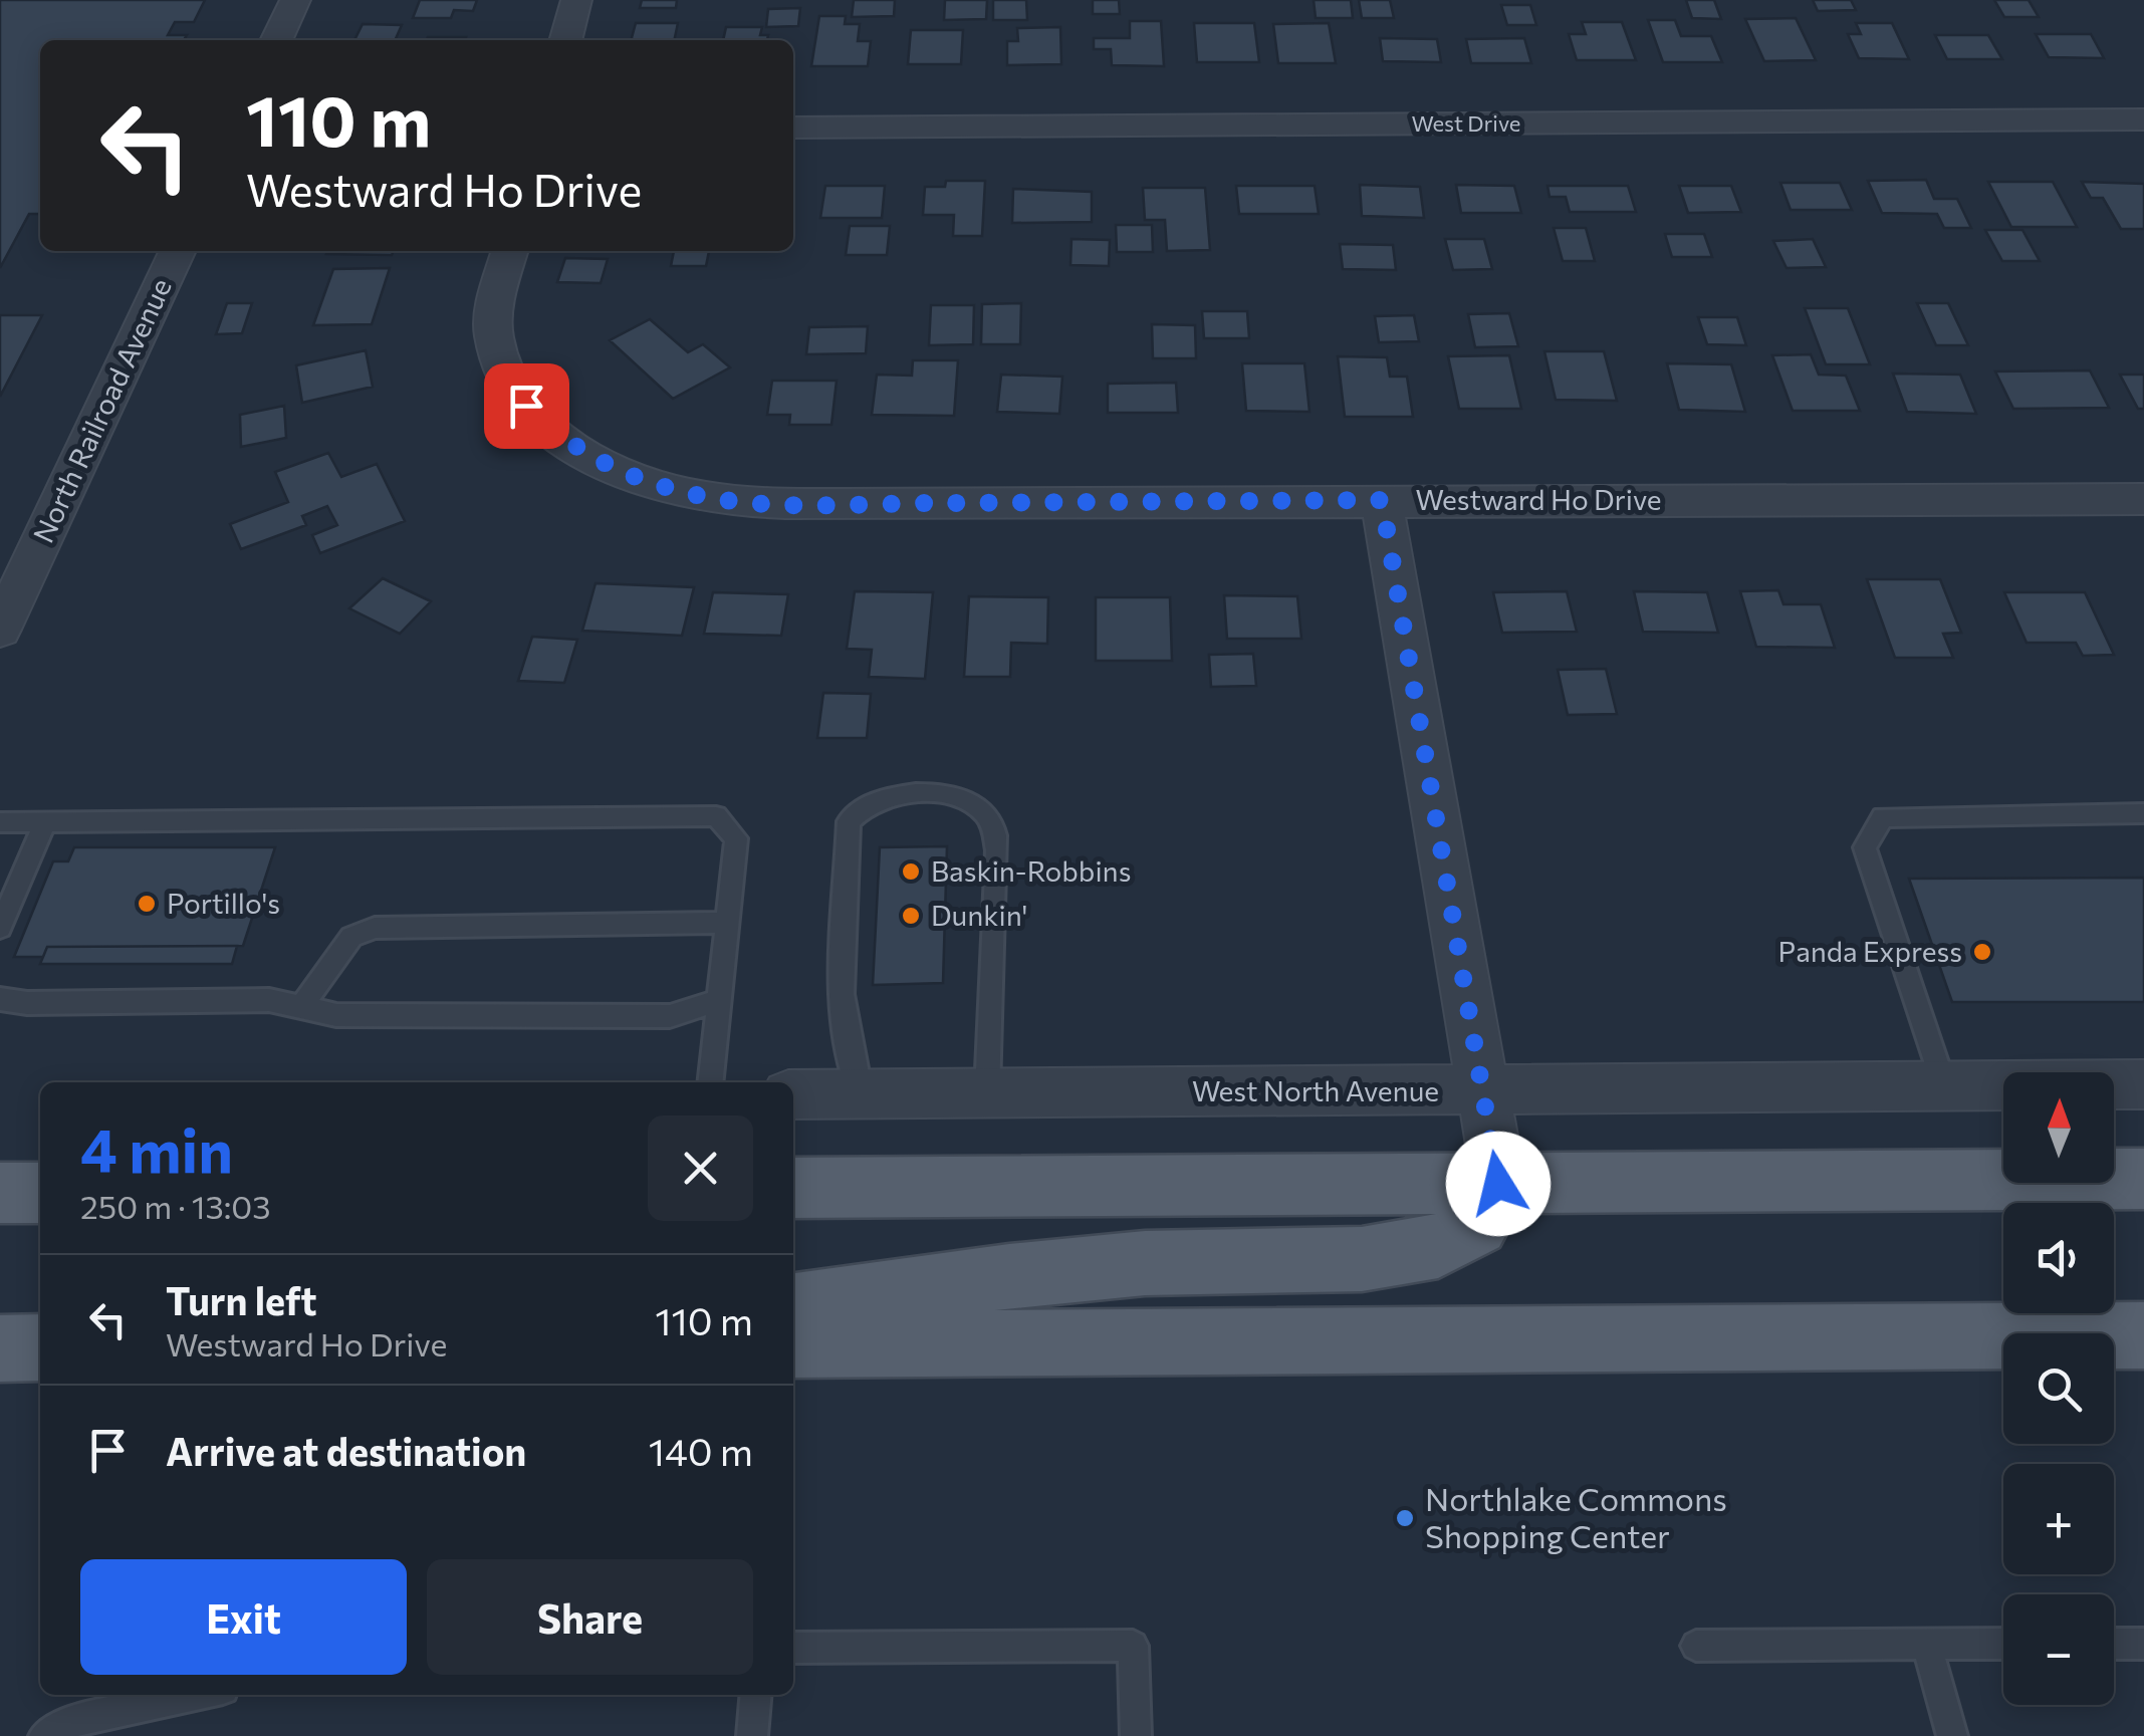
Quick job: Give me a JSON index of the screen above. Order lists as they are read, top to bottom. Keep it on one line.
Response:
{"streets":{"street":["West Drive","North Railroad Avenue","Westward Ho Drive","West North Avenue"]},"places":["Baskin-Robbins","Portillo's","Dunkin'","Panda Express","Northlake Commons Shopping Center"],"north":"top","page":{"turn":["110 m","Westward Ho Drive"],"map_buttons":["+","−"],"heading":["4 min","250 m · 13:03"],"list":[{"name":"Turn left","note":"Westward Ho Drive","value":"110 m"},{"name":"Arrive at destination","value":"140 m"}],"buttons":["Exit","Share"]}}
